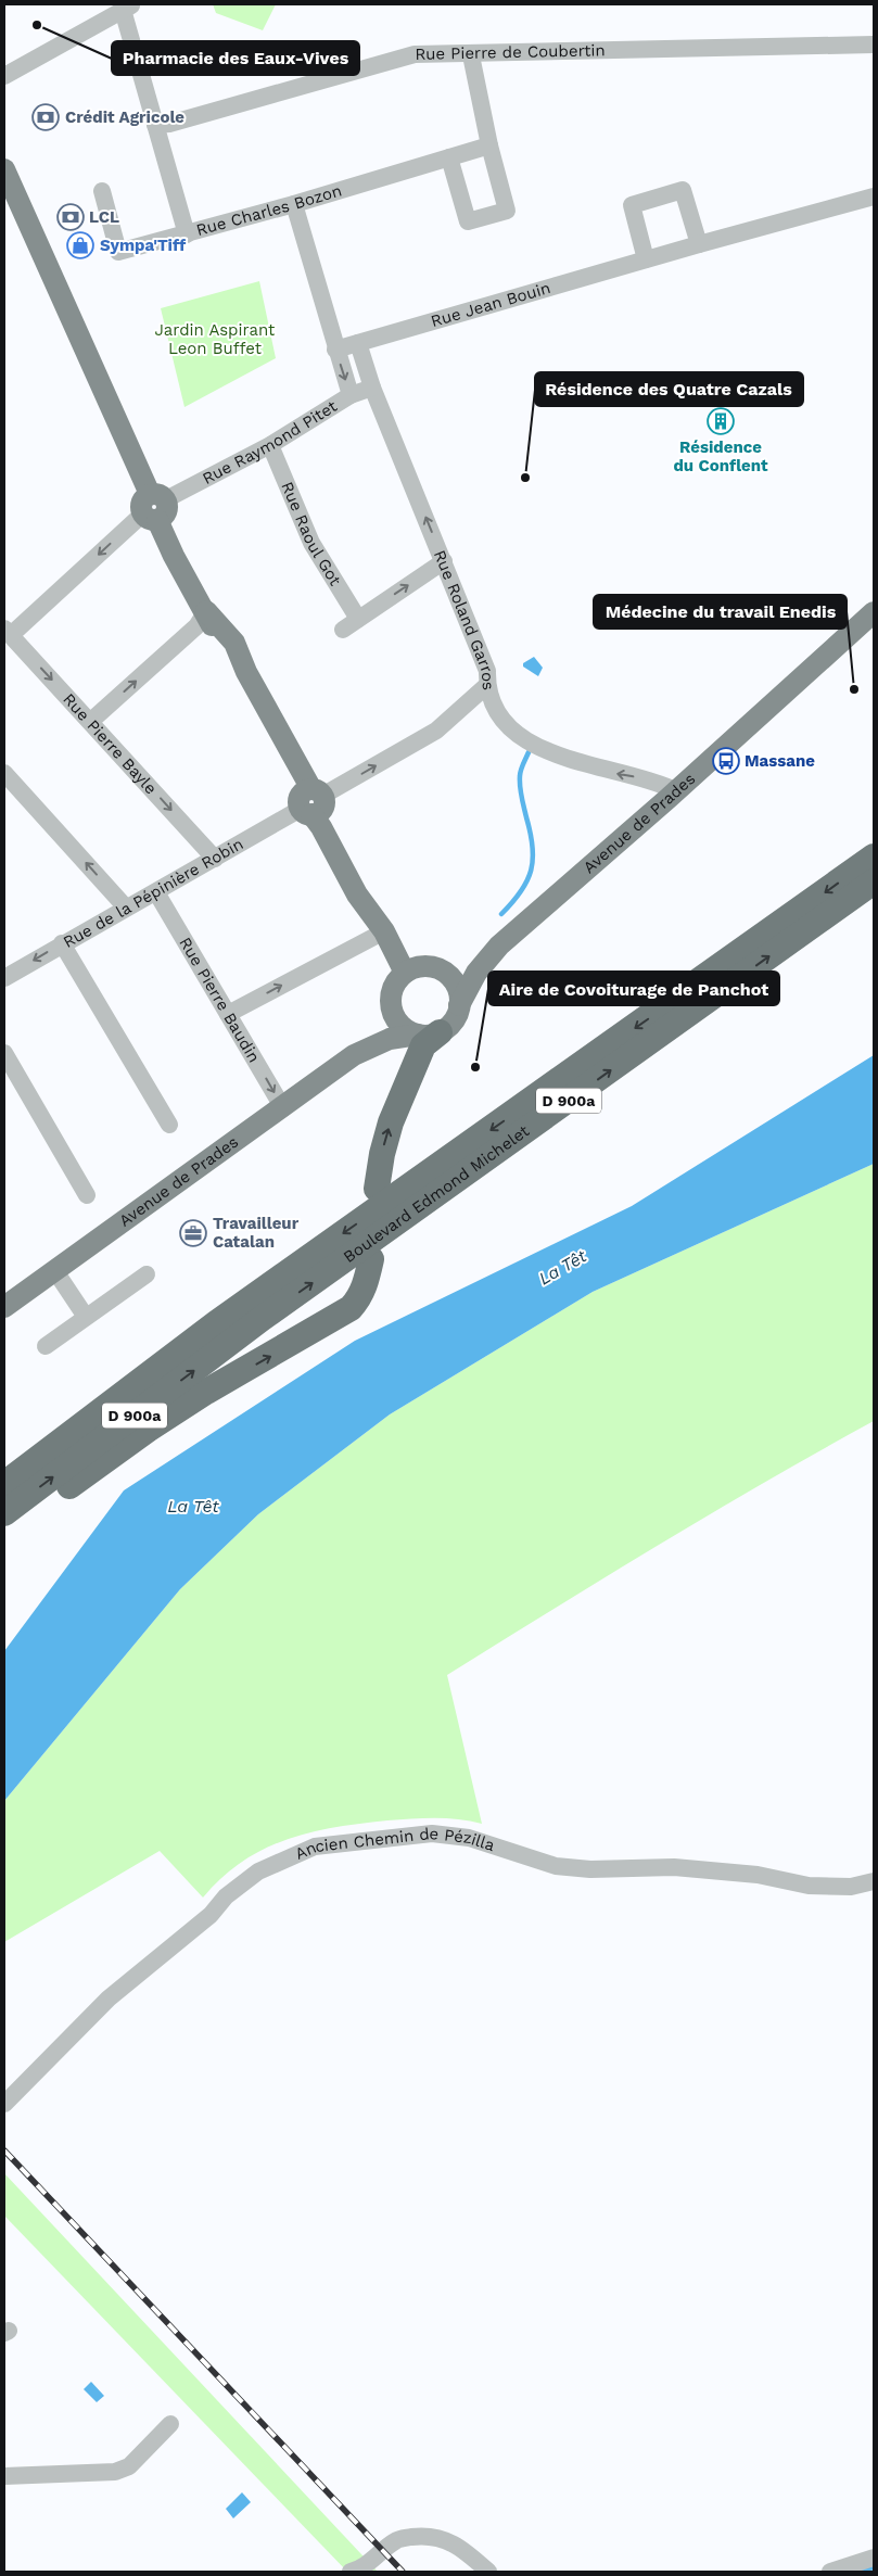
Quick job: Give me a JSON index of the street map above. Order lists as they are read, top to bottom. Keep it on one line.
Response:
{"streets":{"highway":["D 900a","Boulevard Edmond Michelet"],"main road":["Avenue de Prades"],"street":["Rue Pierre de Coubertin","Rue Charles Bozon","Rue Jean Bouin","Rue Raymond Pitet","Rue Raoul Got","Rue Roland Garros","Rue Pierre Bayle","Rue de la Pépinière Robin","Rue Pierre Baudin","Ancien Chemin de Pézilla"]},"crossings":[["Rue Jean Bouin","Rue Roland Garros"],["Rue Raymond Pitet","Rue Raoul Got"],["Rue Raymond Pitet","Rue Roland Garros"],["Rue Raymond Pitet","Rue Pierre Bayle"],["Rue Roland Garros","Avenue de Prades"],["Rue Roland Garros","Rue de la Pépinière Robin"],["Rue Pierre Bayle","Rue de la Pépinière Robin"],["Avenue de Prades","Rue Pierre Baudin"],["Rue de la Pépinière Robin","Rue Pierre Baudin"]],"one_way":["Rue Roland Garros"],"water":["La Têt"],"parks":["Jardin Aspirant Leon Buffet"],"places":{"other":["Pharmacie des Eaux-Vives","Résidence des Quatre Cazals","Médecine du travail Enedis","Aire de Covoiturage de Panchot"],"bank":["Crédit Agricole","LCL"],"shop":["Sympa'Tiff"],"building":["Résidence du Conflent"],"bus stop":["Massane"],"office":["Travailleur Catalan"]}}
